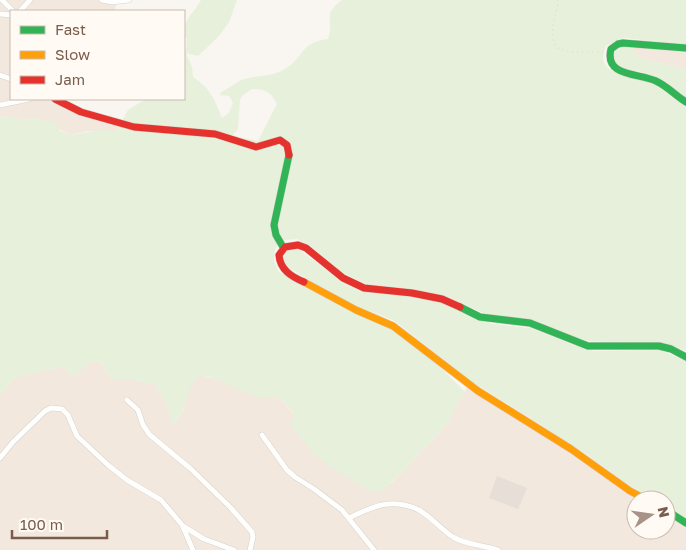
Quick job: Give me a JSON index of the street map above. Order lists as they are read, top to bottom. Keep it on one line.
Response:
{"legend":["Fast","Slow","Jam"],"scale_bar":"100 m","north":"right"}
